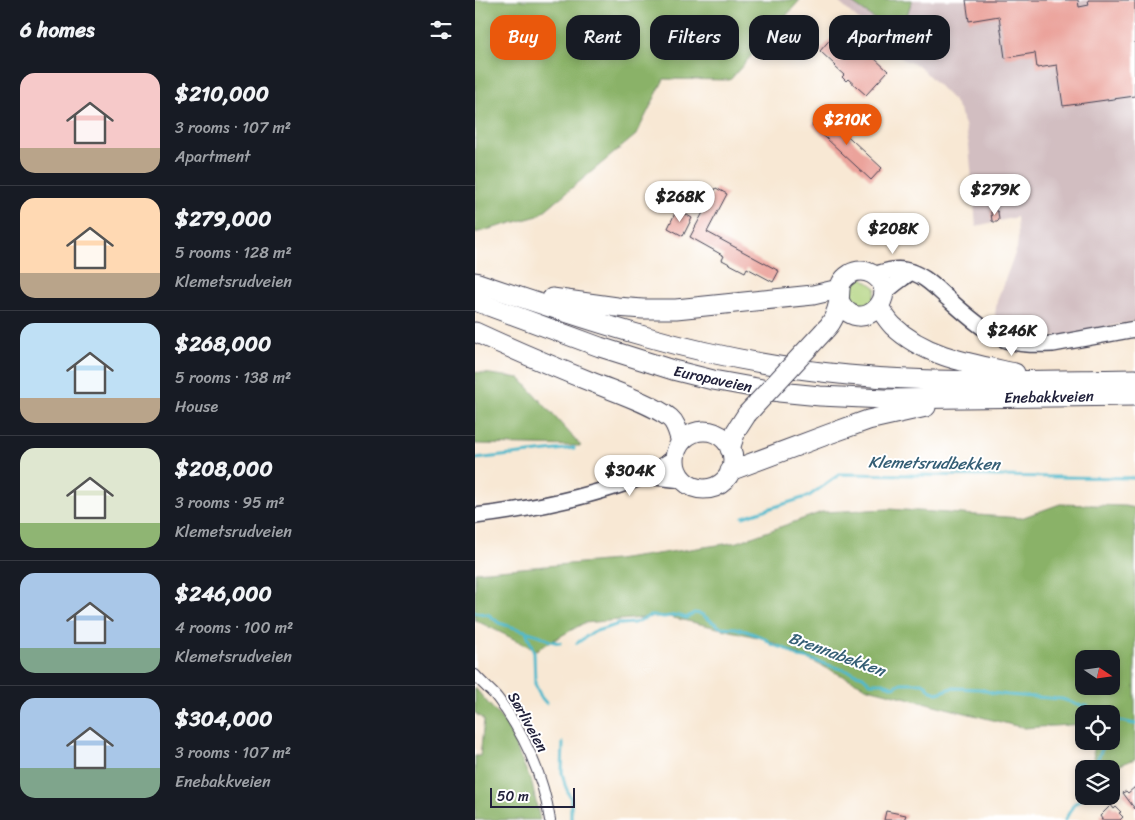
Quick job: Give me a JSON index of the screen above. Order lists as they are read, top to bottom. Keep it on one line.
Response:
{"streets":{"highway":["Europaveien","Enebakkveien"],"street":["Sørliveien"]},"crossings":[["Europaveien","Enebakkveien"]],"water":["Klemetsrudbekken","Brennabekken"],"scale_bar":"50 m","north":"right","page":{"heading":"6 homes","chip":["Buy","Rent","Filters","New","Apartment"],"list":[{"name":"$210,000","note":"3 rooms · 107 m² · Apartment"},{"name":"$279,000","note":"5 rooms · 128 m² · Klemetsrudveien"},{"name":"$268,000","note":"5 rooms · 138 m² · House"},{"name":"$208,000","note":"3 rooms · 95 m² · Klemetsrudveien"},{"name":"$246,000","note":"4 rooms · 100 m² · Klemetsrudveien"},{"name":"$304,000","note":"3 rooms · 107 m² · Enebakkveien"}],"price":["$210K","$279K","$268K","$208K","$246K","$304K"],"scale":"50 m"}}
